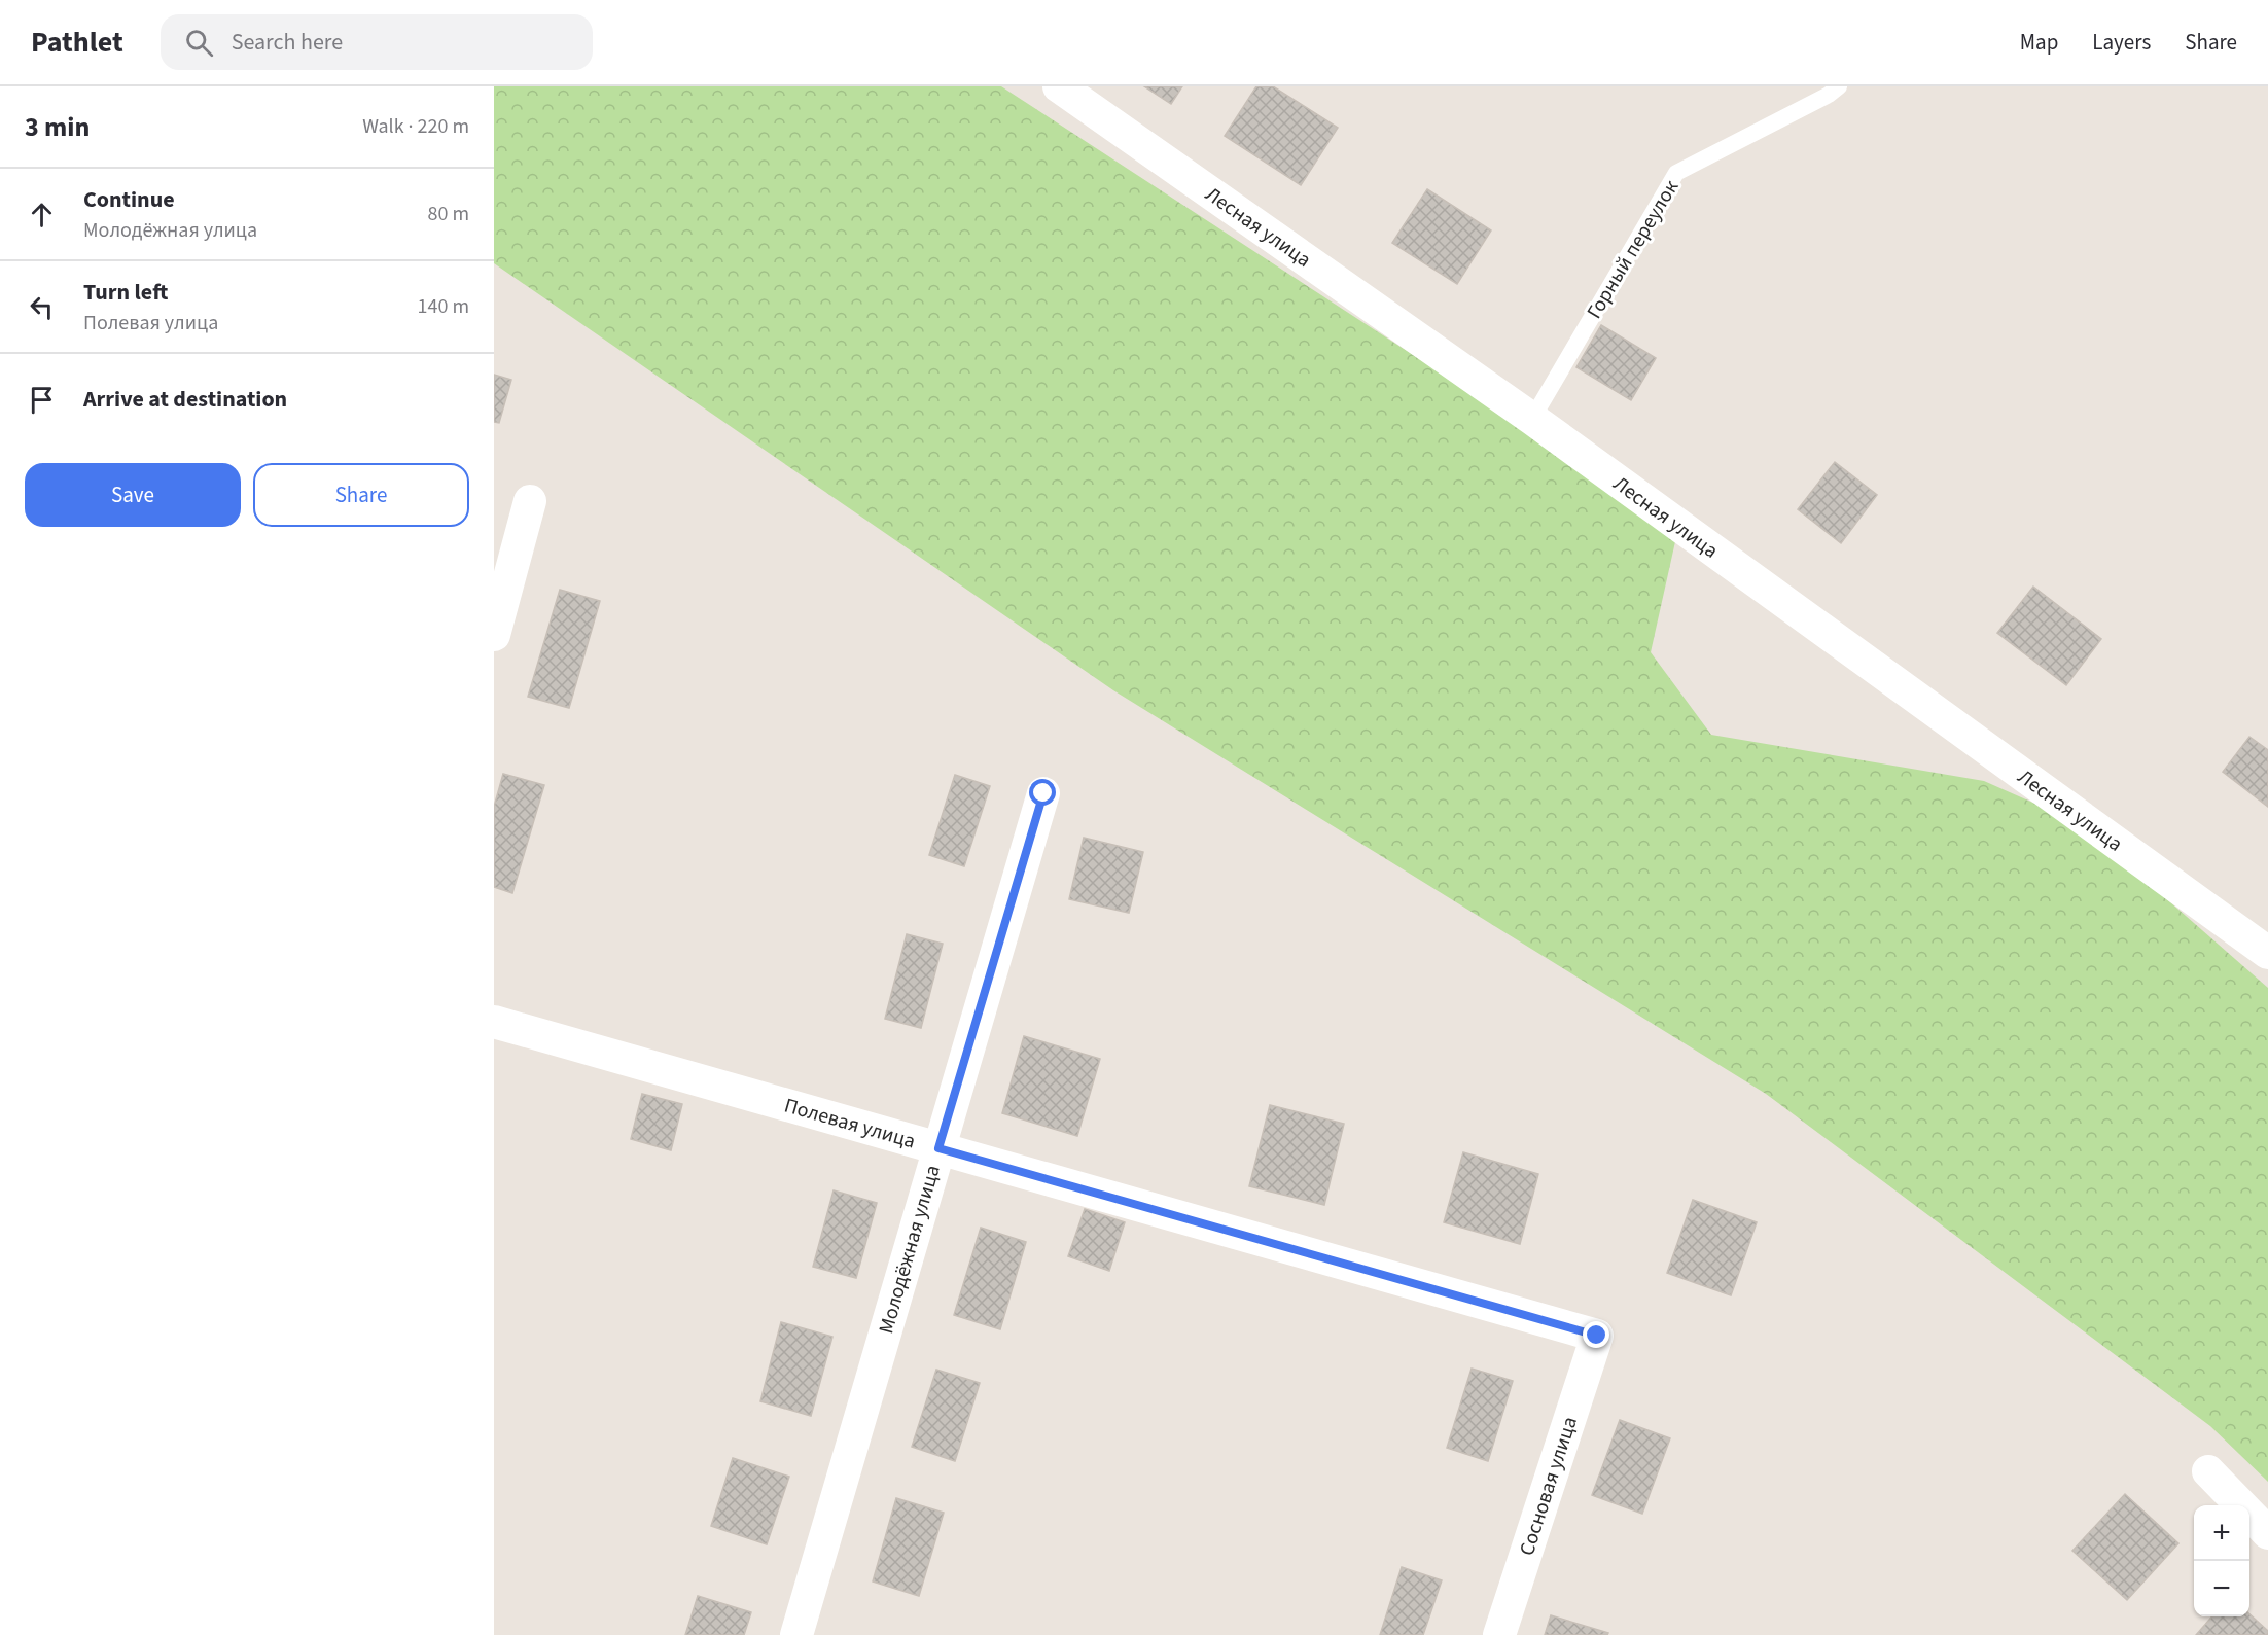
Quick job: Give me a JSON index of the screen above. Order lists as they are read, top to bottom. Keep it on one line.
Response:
{"streets":{"street":["Лесная улица","Полевая улица","Молодёжная улица","Сосновая улица"],"lane":["Горный переулок"]},"crossings":[["Лесная улица","Горный переулок"],["Полевая улица","Молодёжная улица"],["Полевая улица","Сосновая улица"]],"page":{"header":"Pathlet","search":"Search here","nav":["Map","Layers","Share"],"heading":["3 min","Walk · 220 m"],"list":[["Continue","Молодёжная улица","80 m"],["Turn left","Полевая улица","140 m"],"Arrive at destination"],"buttons":["Save","Share"],"map_buttons":["+","−"]}}
